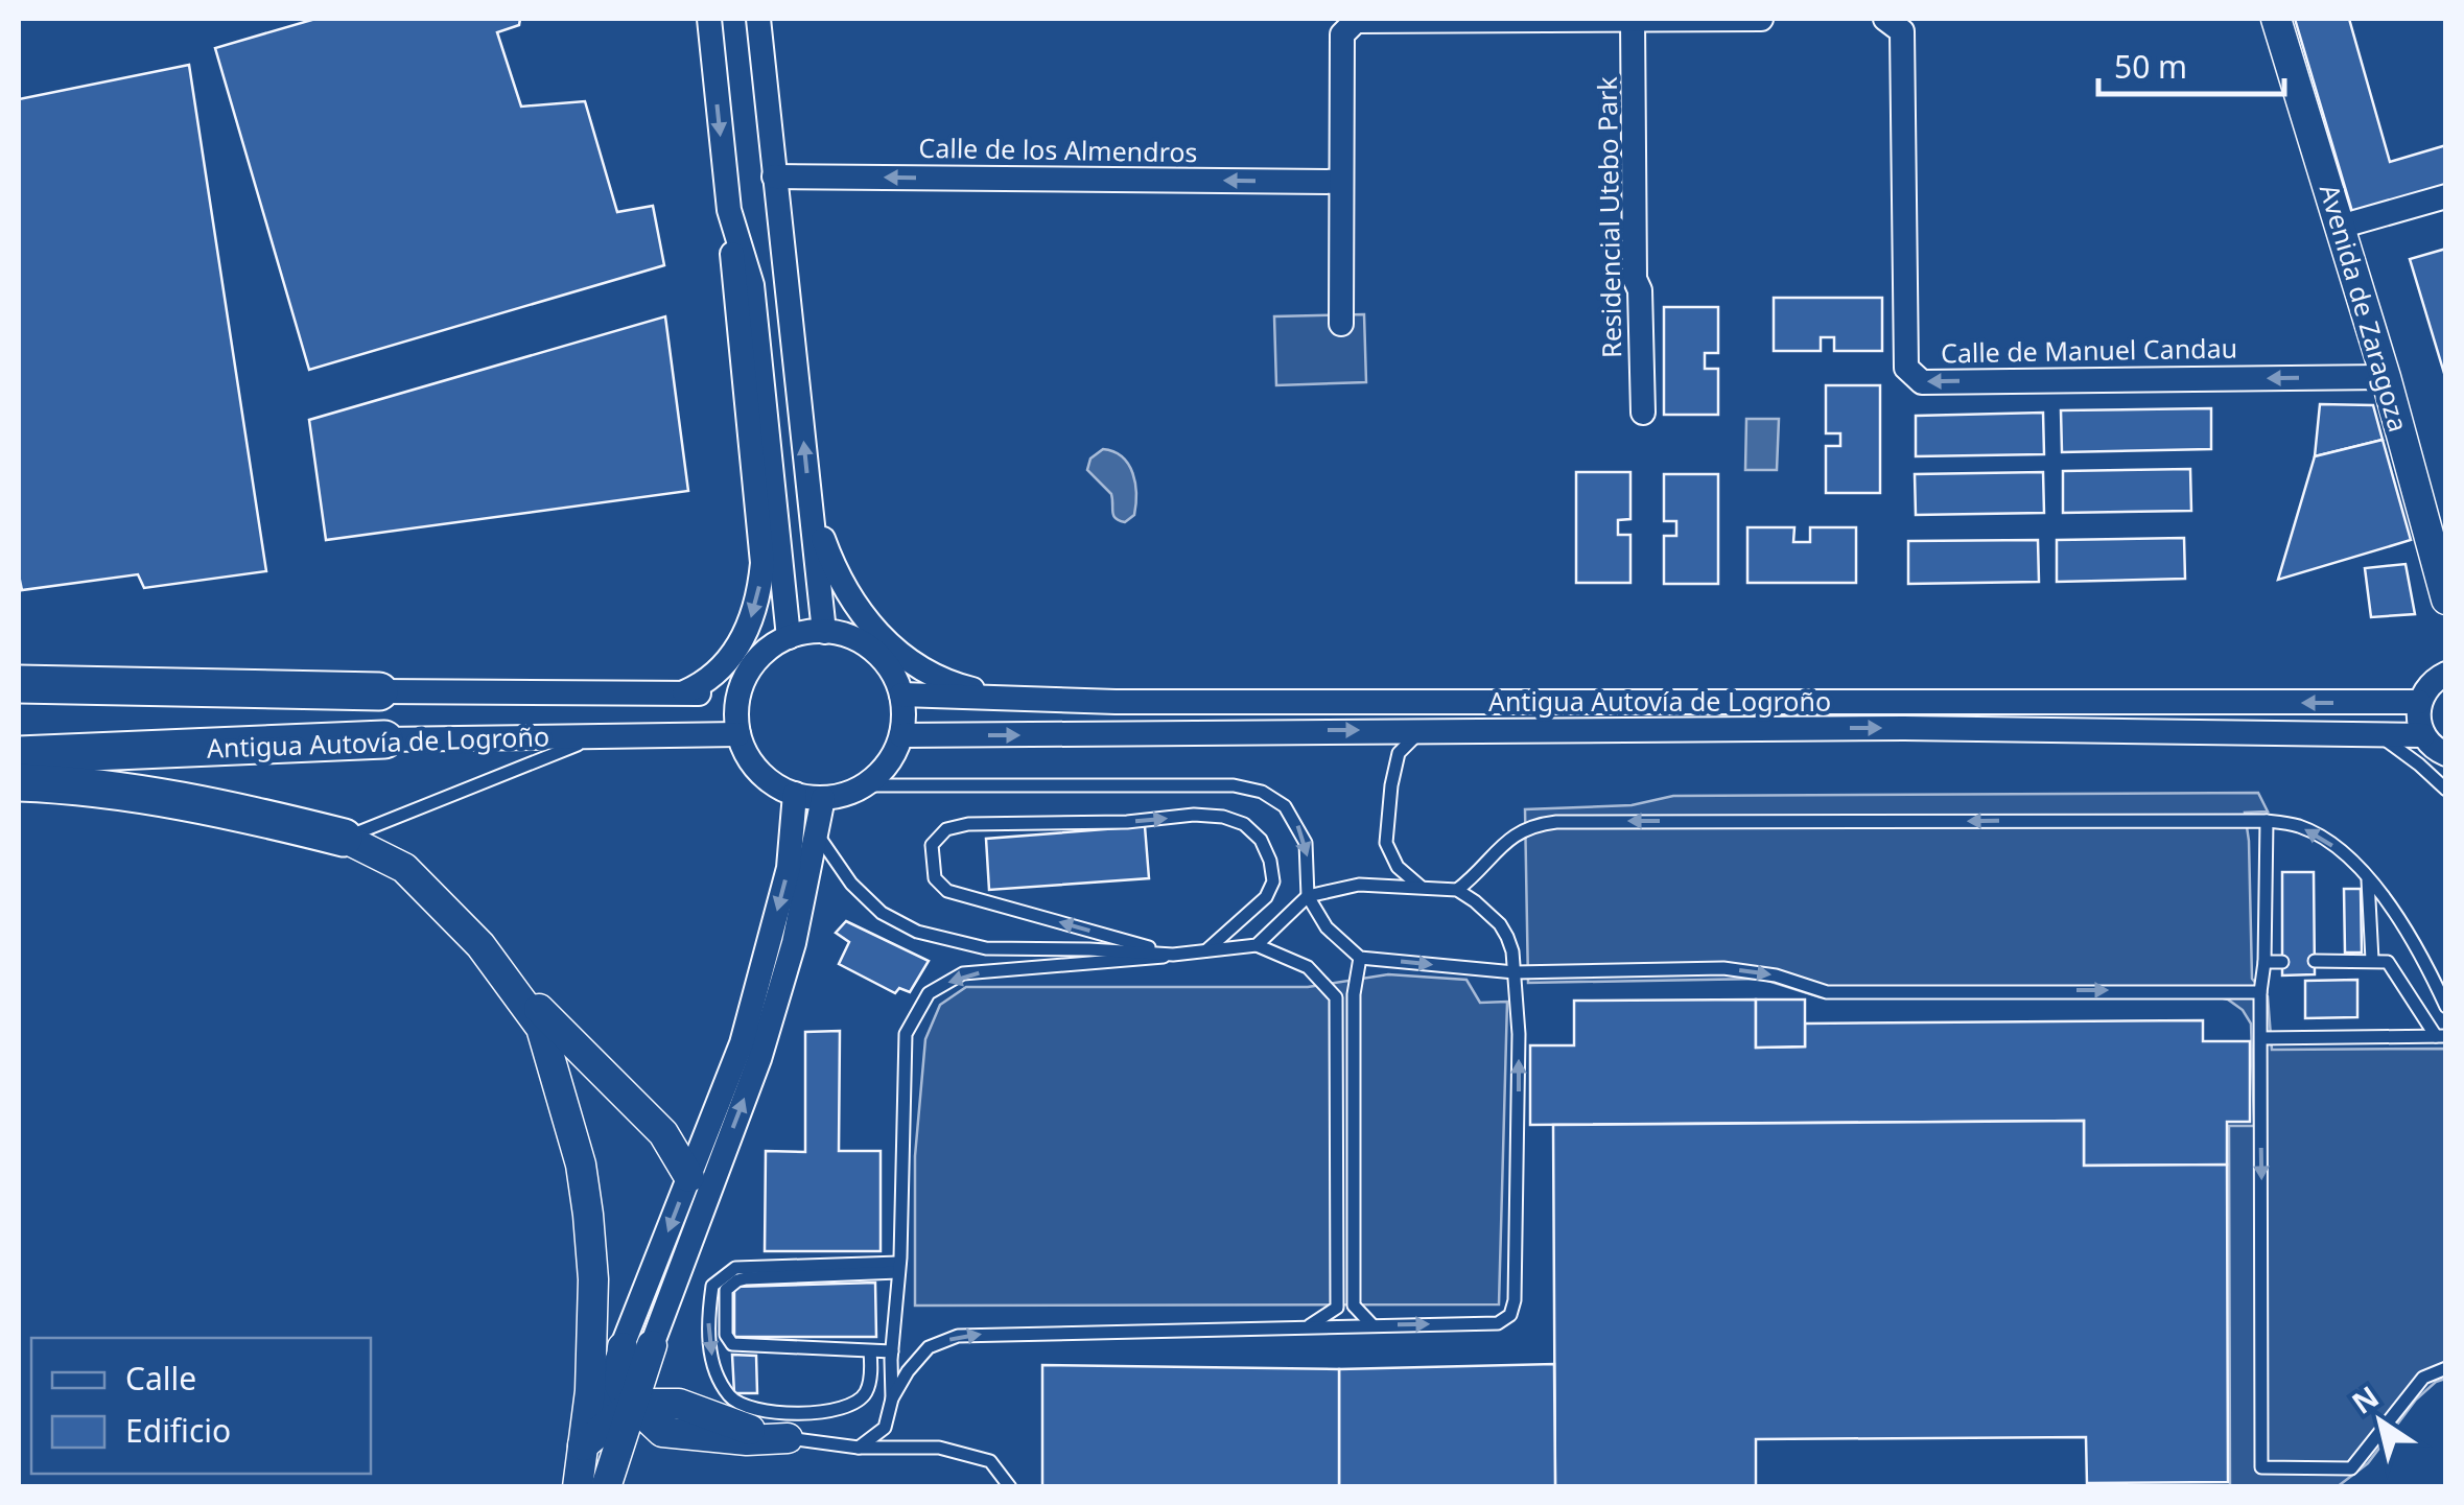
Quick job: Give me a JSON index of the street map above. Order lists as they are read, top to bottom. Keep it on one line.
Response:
{"streets":{"highway":["Antigua Autovía de Logroño"],"street":["Calle de los Almendros","Residencial Utebo Park","Avenida de Zaragoza","Calle de Manuel Candau"]},"crossings":[["Avenida de Zaragoza","Calle de Manuel Candau"]],"one_way":["Calle de los Almendros"],"legend":["Calle","Edificio"],"scale_bar":"50 m","north":"top left"}
